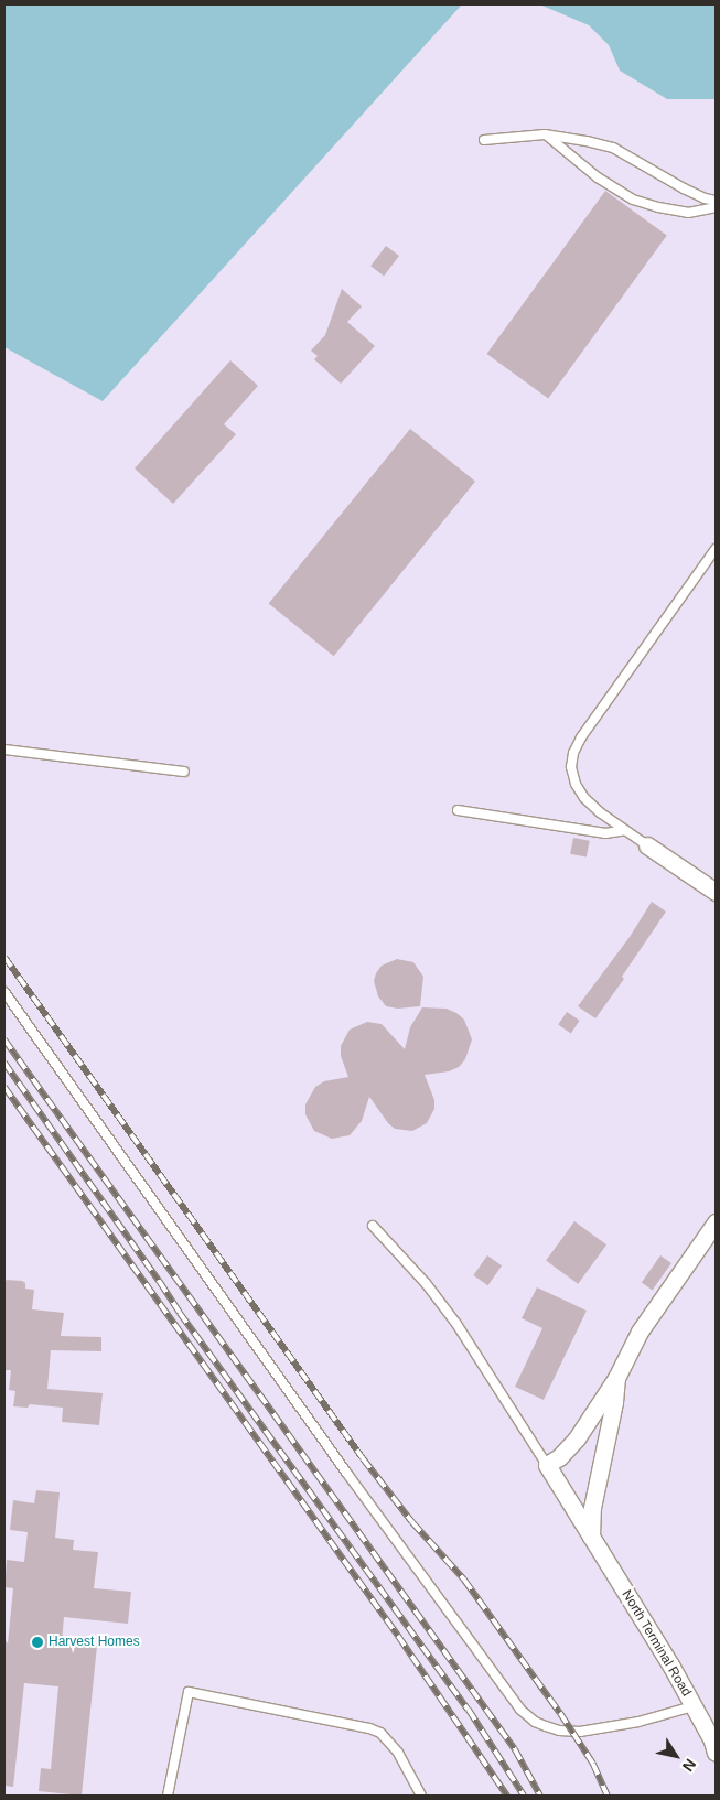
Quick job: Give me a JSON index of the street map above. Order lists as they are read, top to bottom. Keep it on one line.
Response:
{"streets":{"street":["North Terminal Road"]},"places":["Harvest Homes"],"north":"bottom right"}
